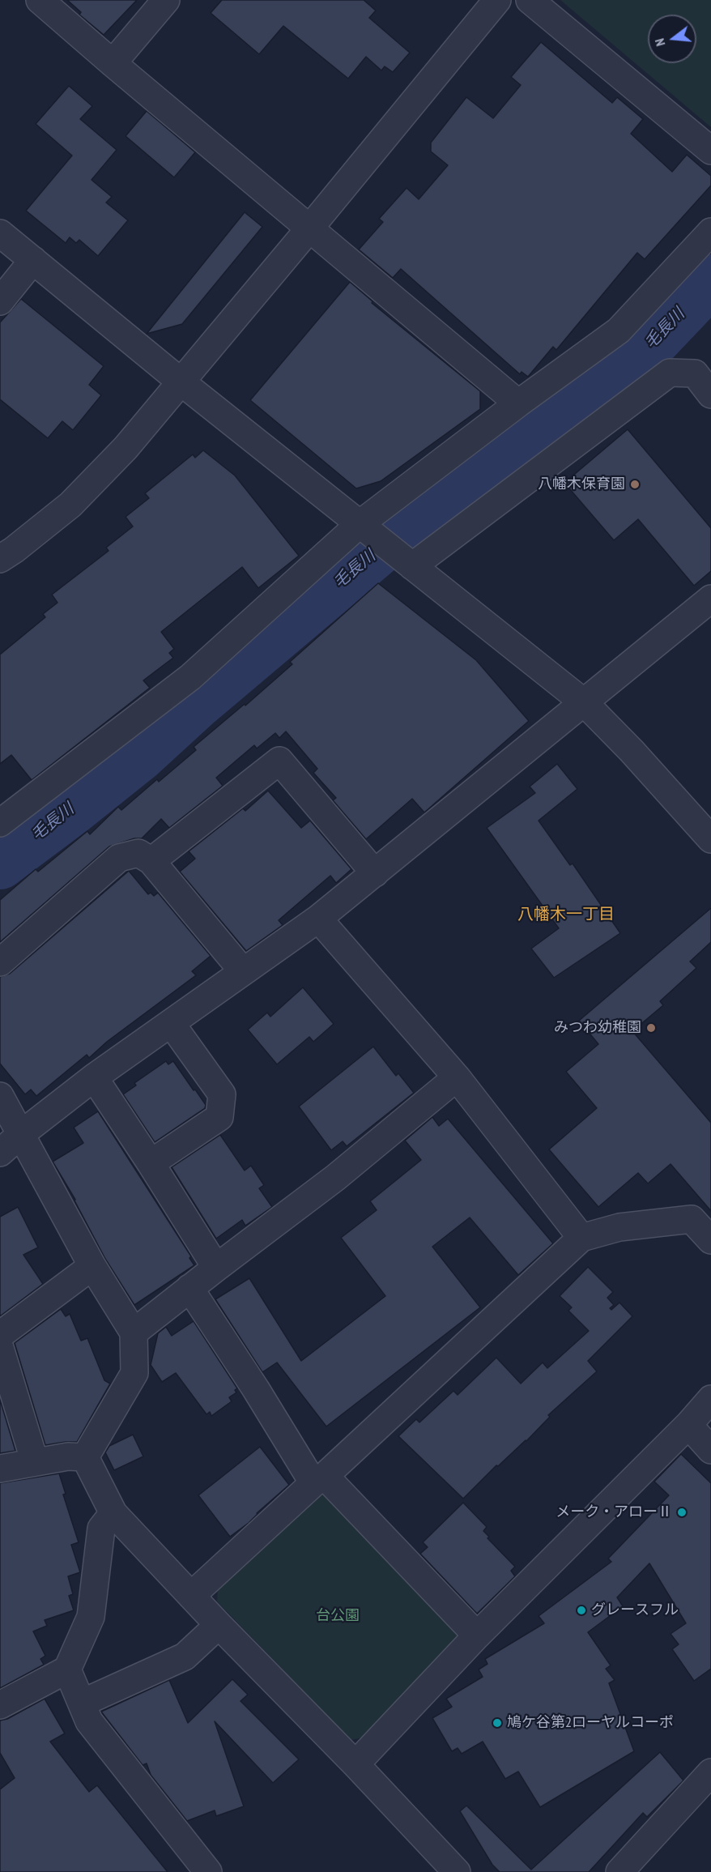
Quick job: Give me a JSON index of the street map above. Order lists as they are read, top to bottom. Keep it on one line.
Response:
{"districts":["八幡木一丁目"],"water":["毛長川"],"parks":["台公園"],"places":["八幡木保育園","みつわ幼稚園","メーク・アローⅡ","グレースフル","鳩ケ谷第2ローヤルコーポ"],"north":"left"}
